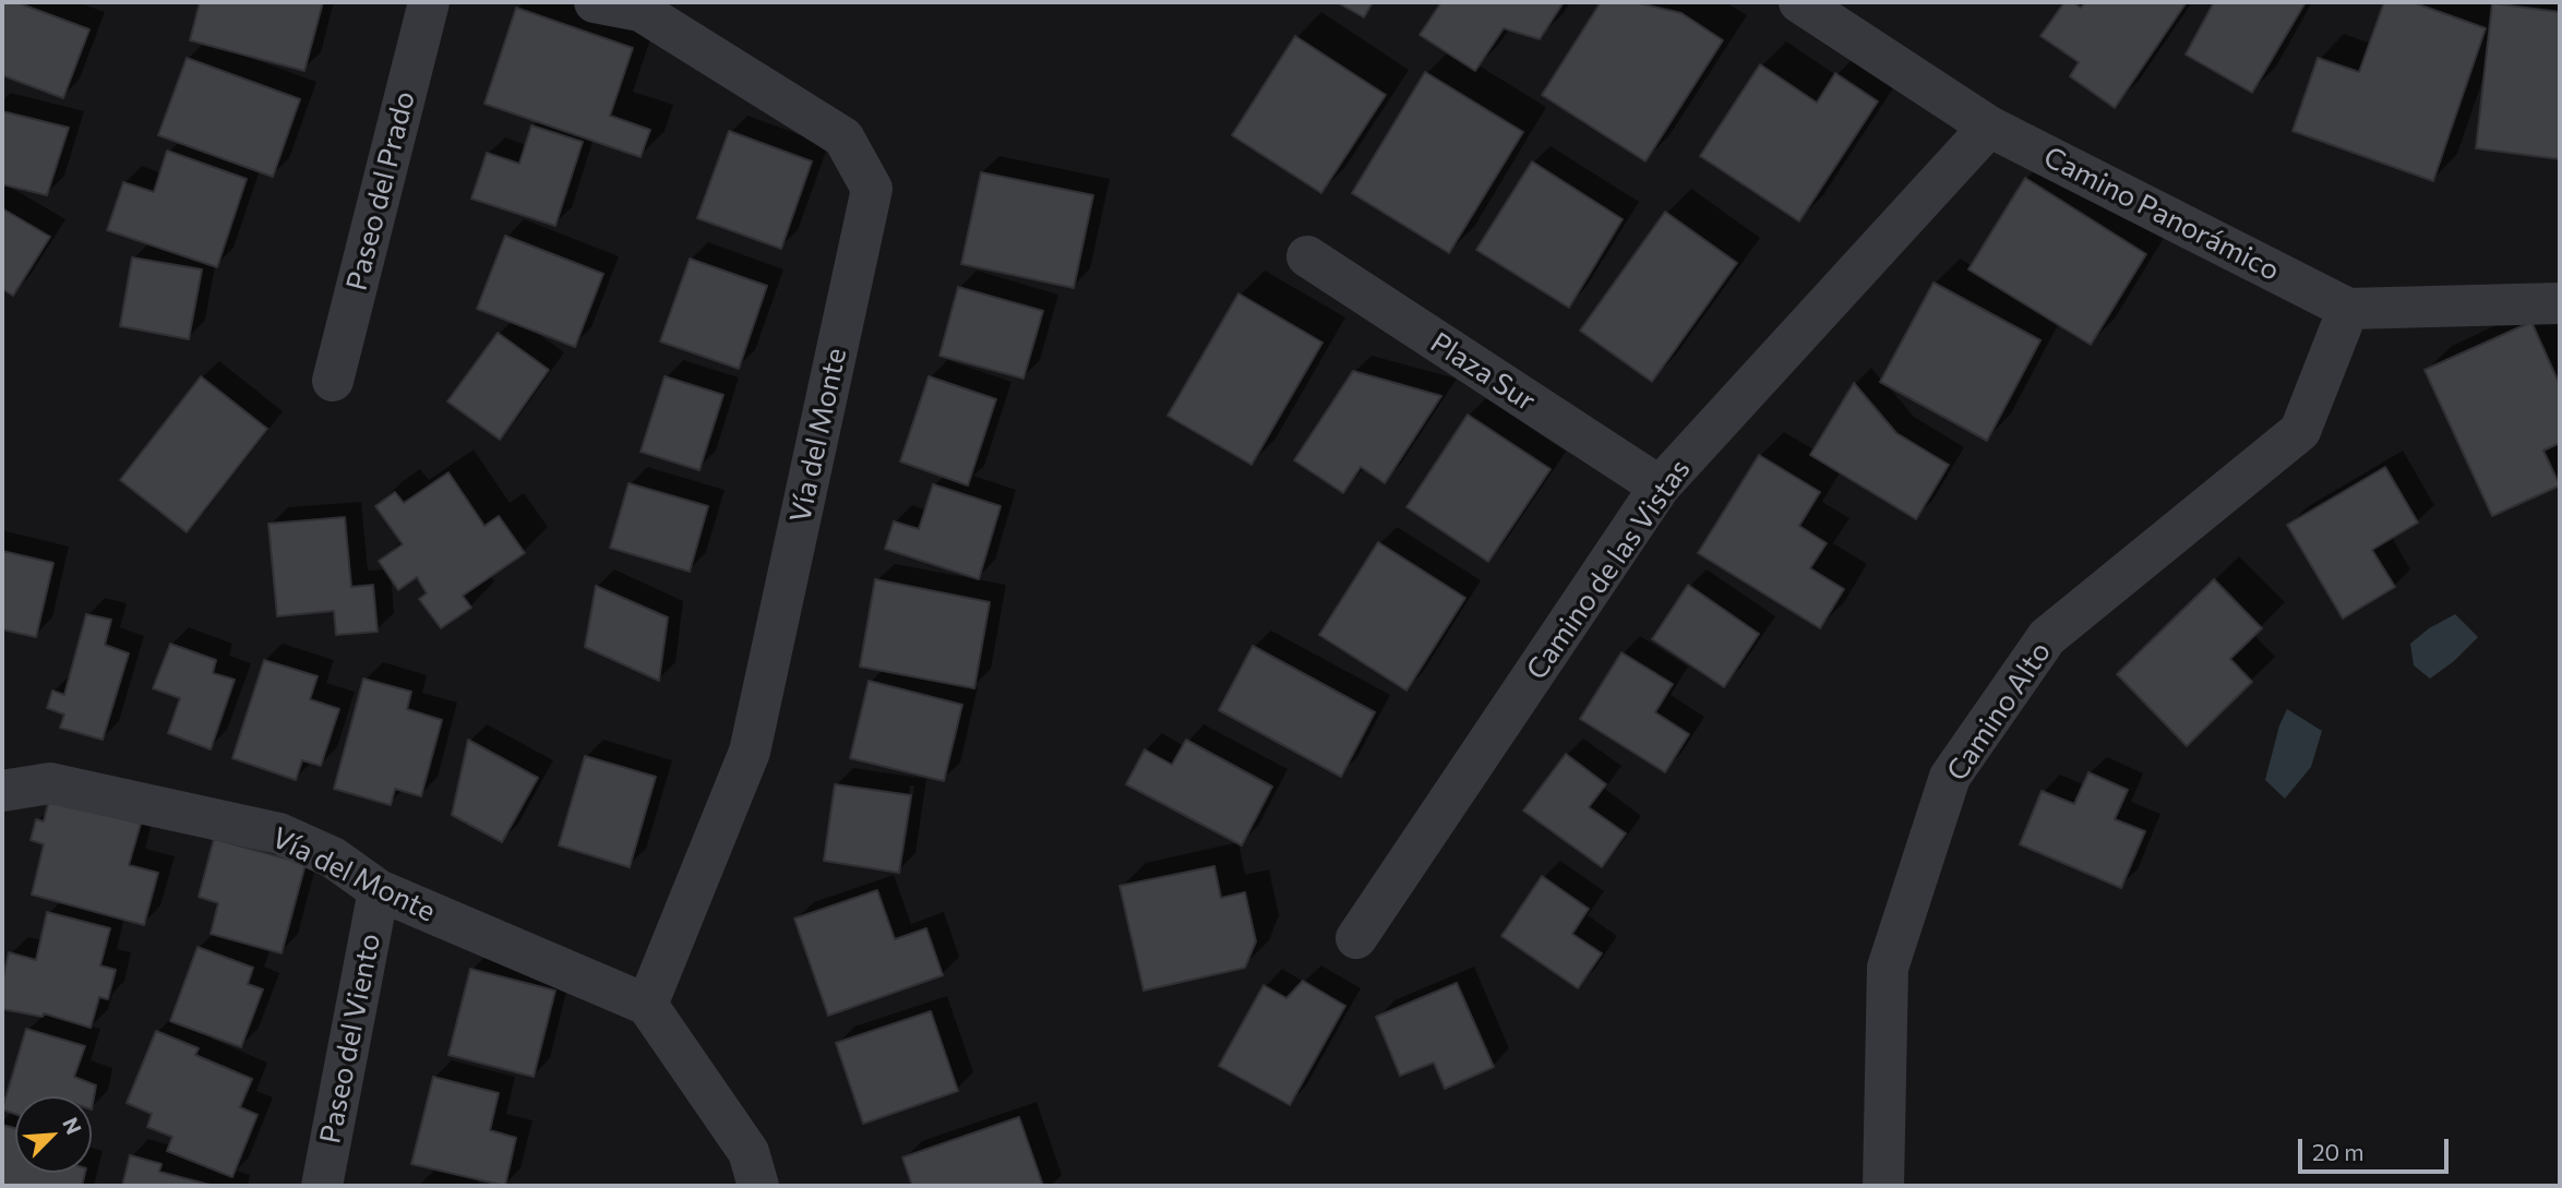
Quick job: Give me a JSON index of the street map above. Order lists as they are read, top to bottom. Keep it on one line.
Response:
{"streets":{"street":["Paseo del Prado","Camino Panorámico","Plaza Sur","Vía del Monte","Camino de las Vistas","Camino Alto","Paseo del Viento"]},"crossings":[["Camino Panorámico","Camino de las Vistas"],["Camino Panorámico","Camino Alto"],["Plaza Sur","Camino de las Vistas"],["Vía del Monte","Paseo del Viento"]],"scale_bar":"20 m","north":"top right"}
